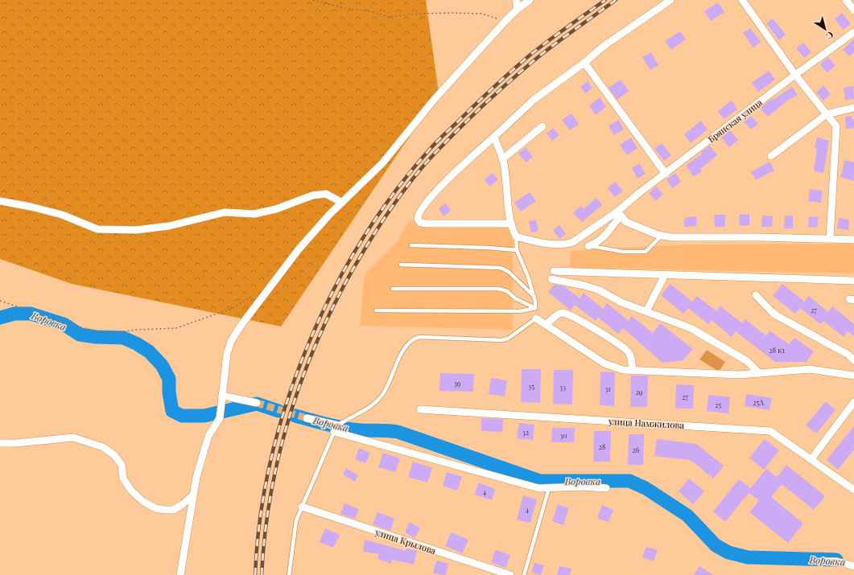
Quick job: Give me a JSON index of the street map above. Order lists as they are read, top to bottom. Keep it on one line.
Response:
{"streets":{"street":["Брянская улица","улица Намжилова","улица Крылова"]},"water":["Воровка"],"house_numbers":["27","28 к1","39","35","33","31","29","27","25А","25","32","30","28","26","4","4"],"north":"bottom right"}
